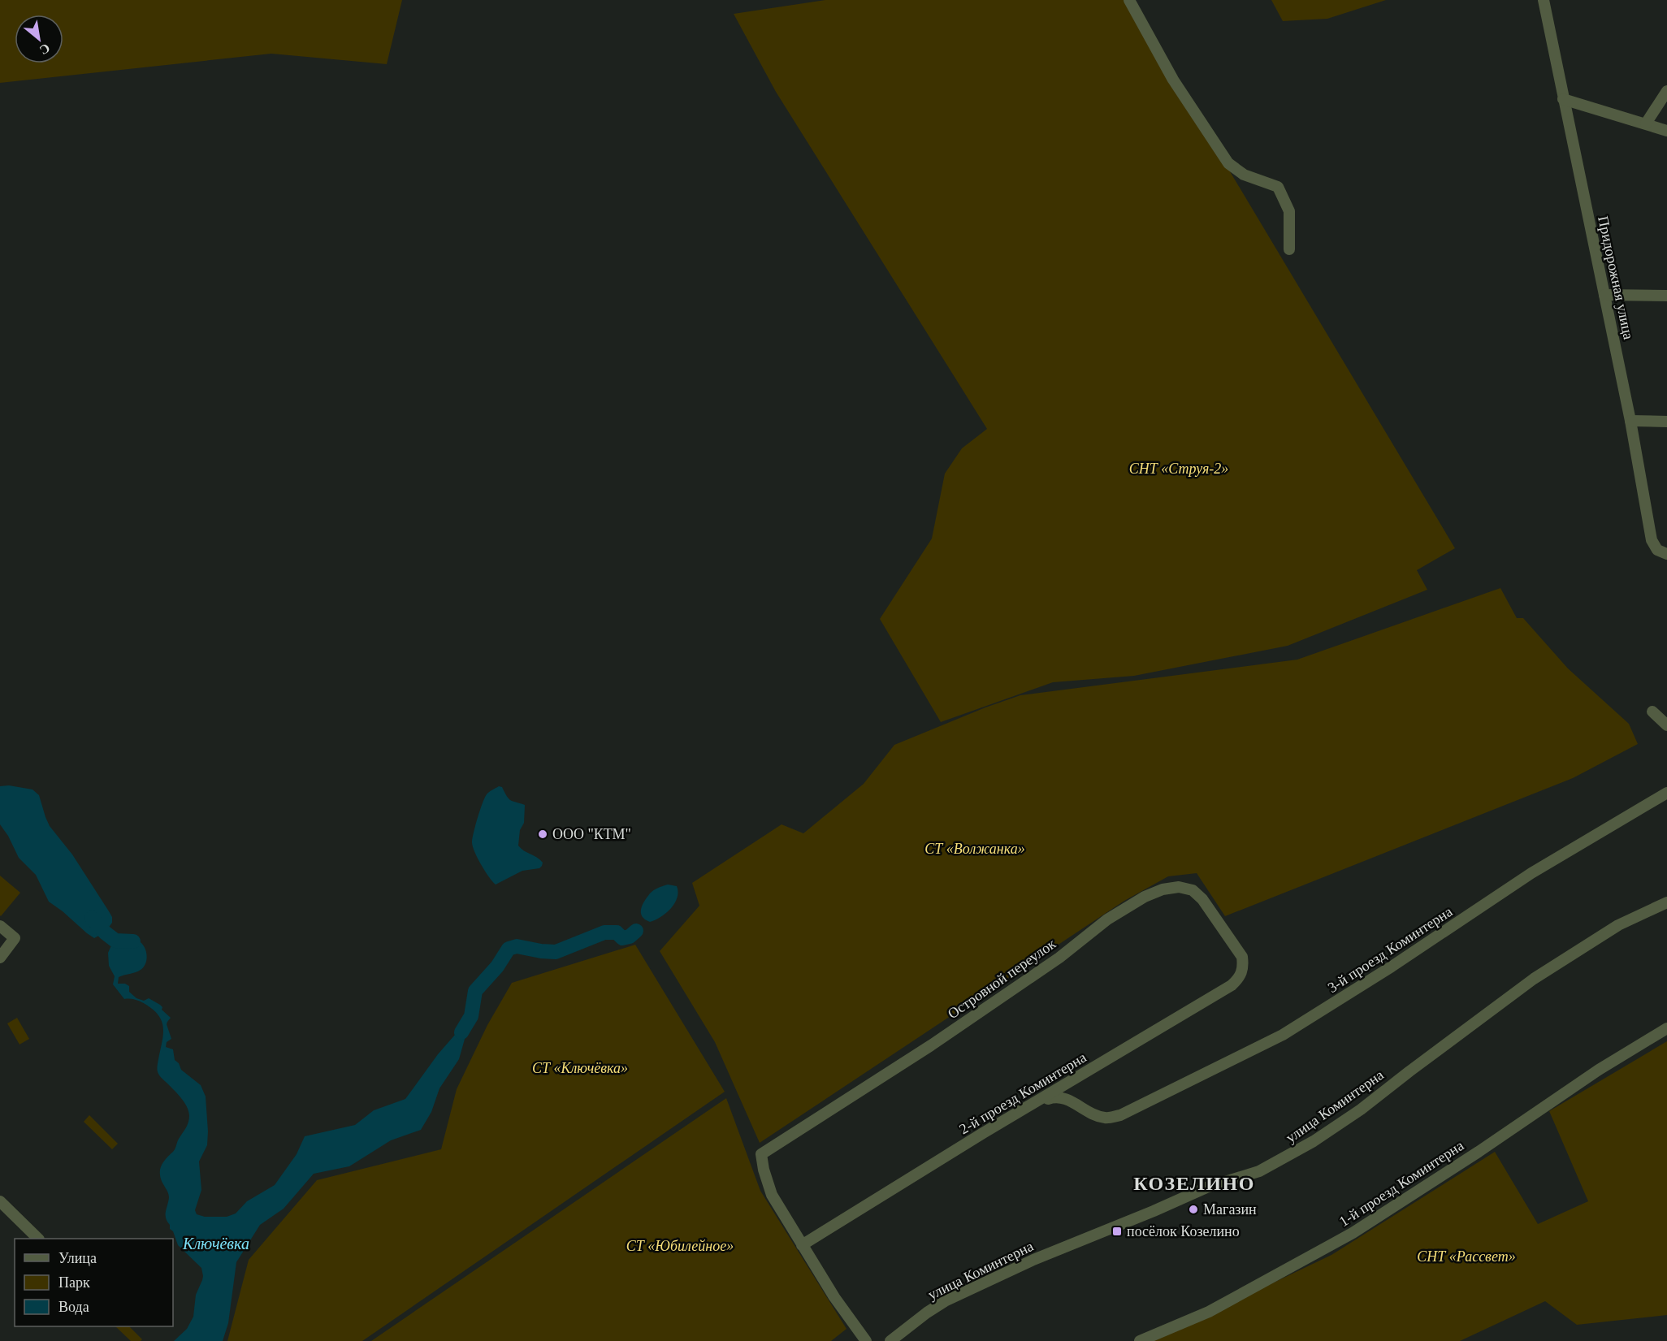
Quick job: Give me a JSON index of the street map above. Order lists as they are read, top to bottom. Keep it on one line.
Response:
{"streets":{"street":["Придорожная улица","3-й проезд Коминтерна","Островной переулок","2-й проезд Коминтерна","улица Коминтерна","1-й проезд Коминтерна"]},"crossings":[["3-й проезд Коминтерна","2-й проезд Коминтерна"],["Островной переулок","2-й проезд Коминтерна"]],"districts":["КОЗЕЛИНО"],"water":["Ключёвка"],"parks":["СНТ «Струя-2»","СТ «Волжанка»","СТ «Ключёвка»","СТ «Юбилейное»","СНТ «Рассвет»"],"places":{"other":["ООО \"КТМ\"","Магазин"],"transit":["посёлок Козелино"]},"legend":["Улица","Парк","Вода"],"north":"bottom right"}
